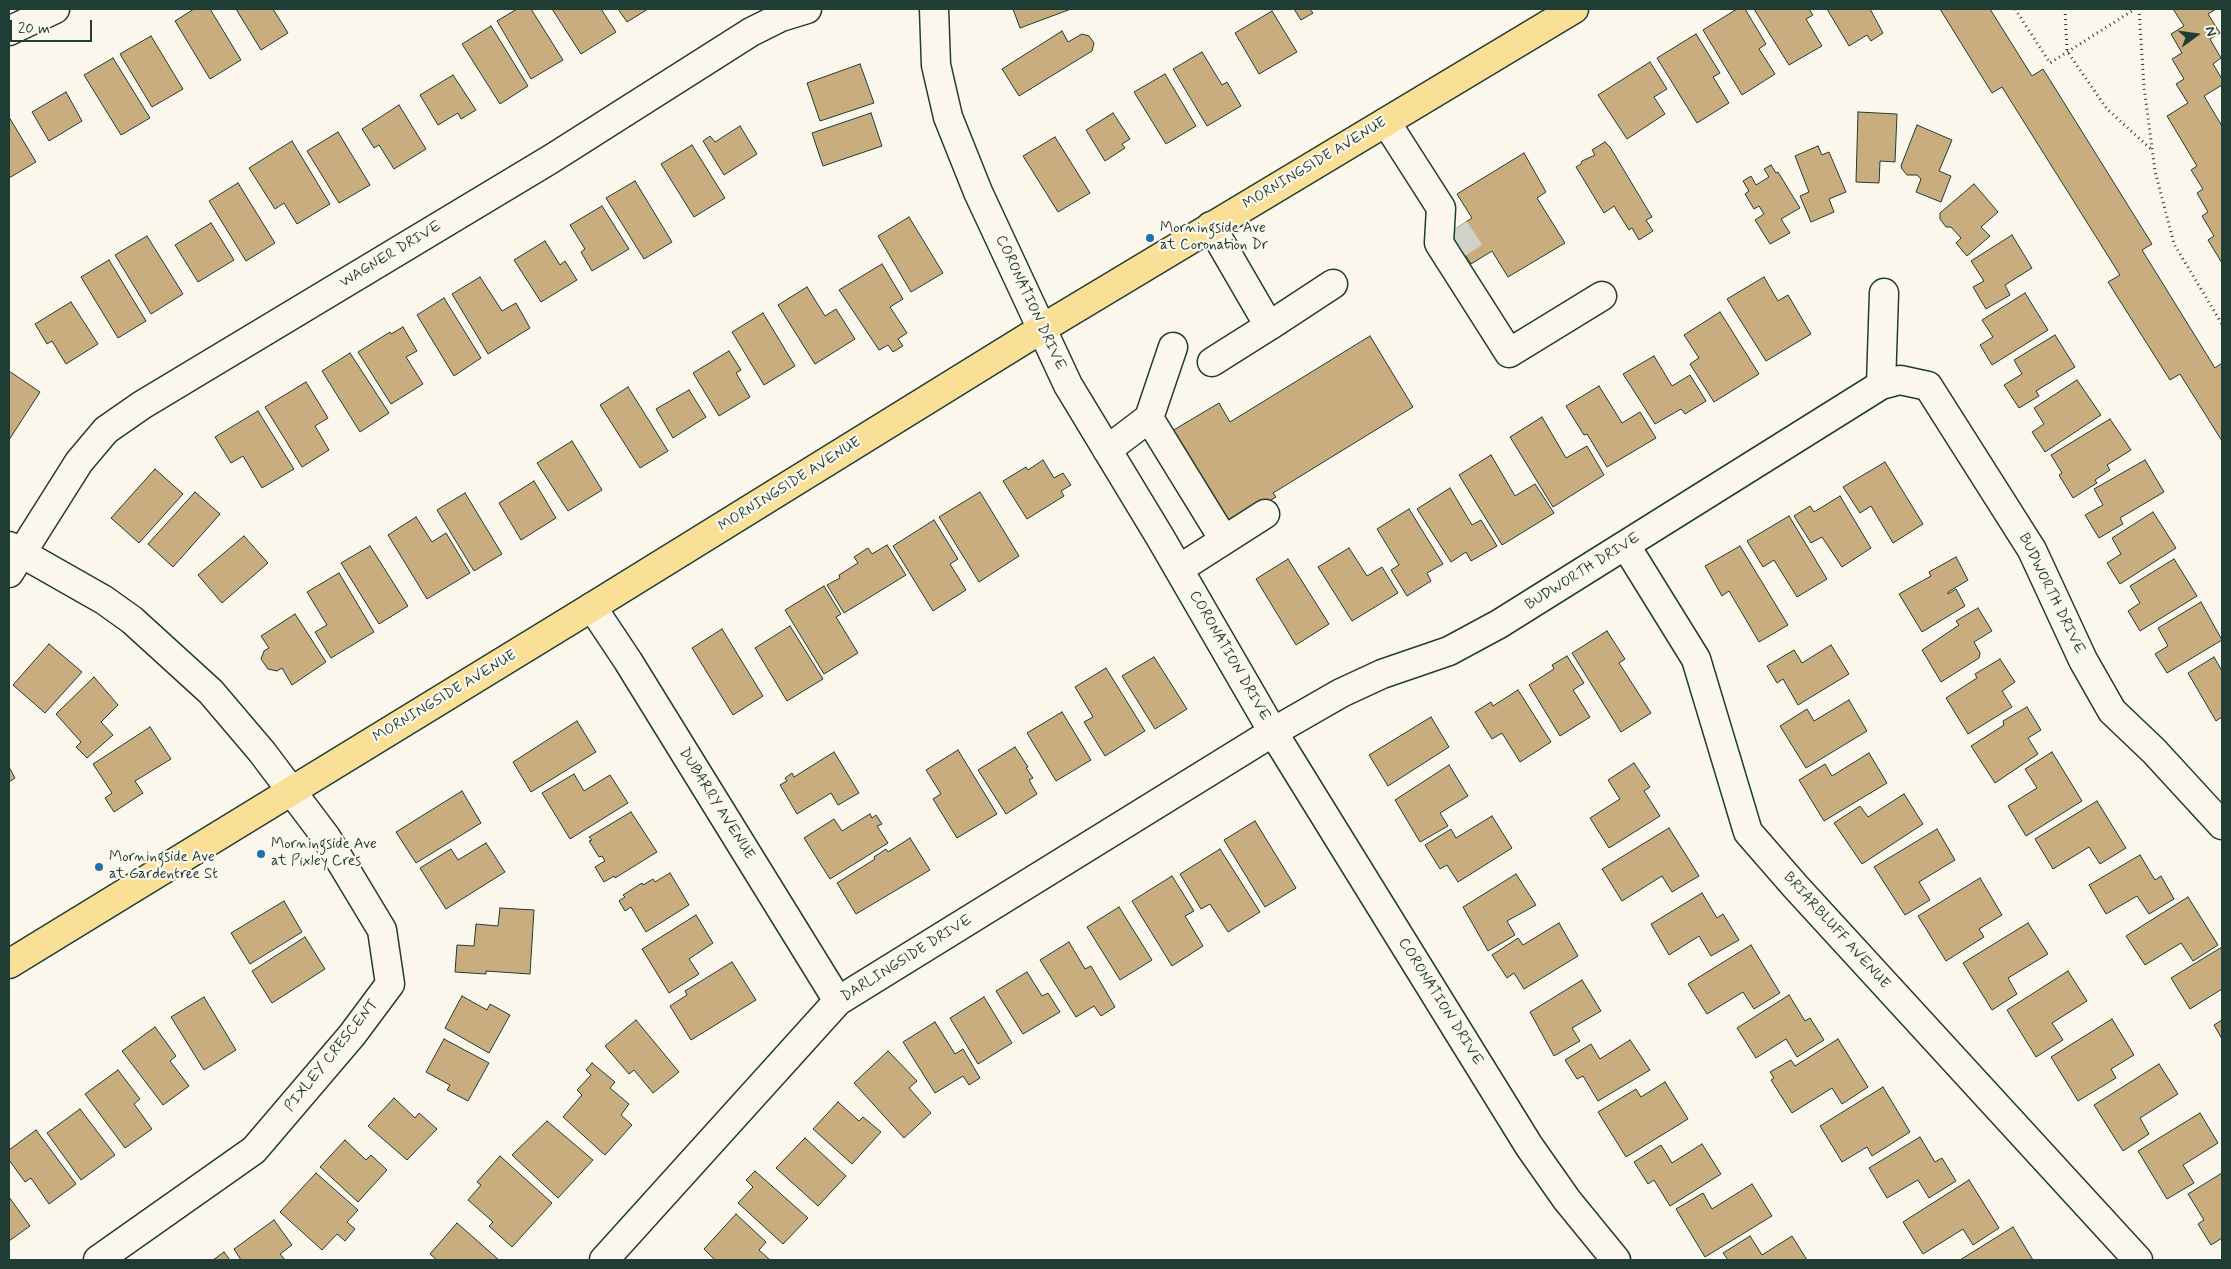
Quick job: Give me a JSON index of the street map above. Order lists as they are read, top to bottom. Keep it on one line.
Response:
{"streets":{"main road":["MORNINGSIDE AVENUE"],"street":["WAGNER DRIVE","CORONATION DRIVE","BUDWORTH DRIVE","DUBARRY AVENUE","BRIARBLUFF AVENUE","DARLINGSIDE DRIVE","PIXLEY CRESCENT"]},"crossings":[["MORNINGSIDE AVENUE","CORONATION DRIVE"],["MORNINGSIDE AVENUE","DUBARRY AVENUE"],["MORNINGSIDE AVENUE","PIXLEY CRESCENT"],["WAGNER DRIVE","PIXLEY CRESCENT"],["CORONATION DRIVE","BUDWORTH DRIVE"],["CORONATION DRIVE","DARLINGSIDE DRIVE"],["BUDWORTH DRIVE","BRIARBLUFF AVENUE"],["BUDWORTH DRIVE","DARLINGSIDE DRIVE"],["DUBARRY AVENUE","DARLINGSIDE DRIVE"]],"places":["Morningside Ave at Coronation Dr","Morningside Ave at Pixley Cres","Morningside Ave at Gardentree St"],"scale_bar":"20 m","north":"right"}
